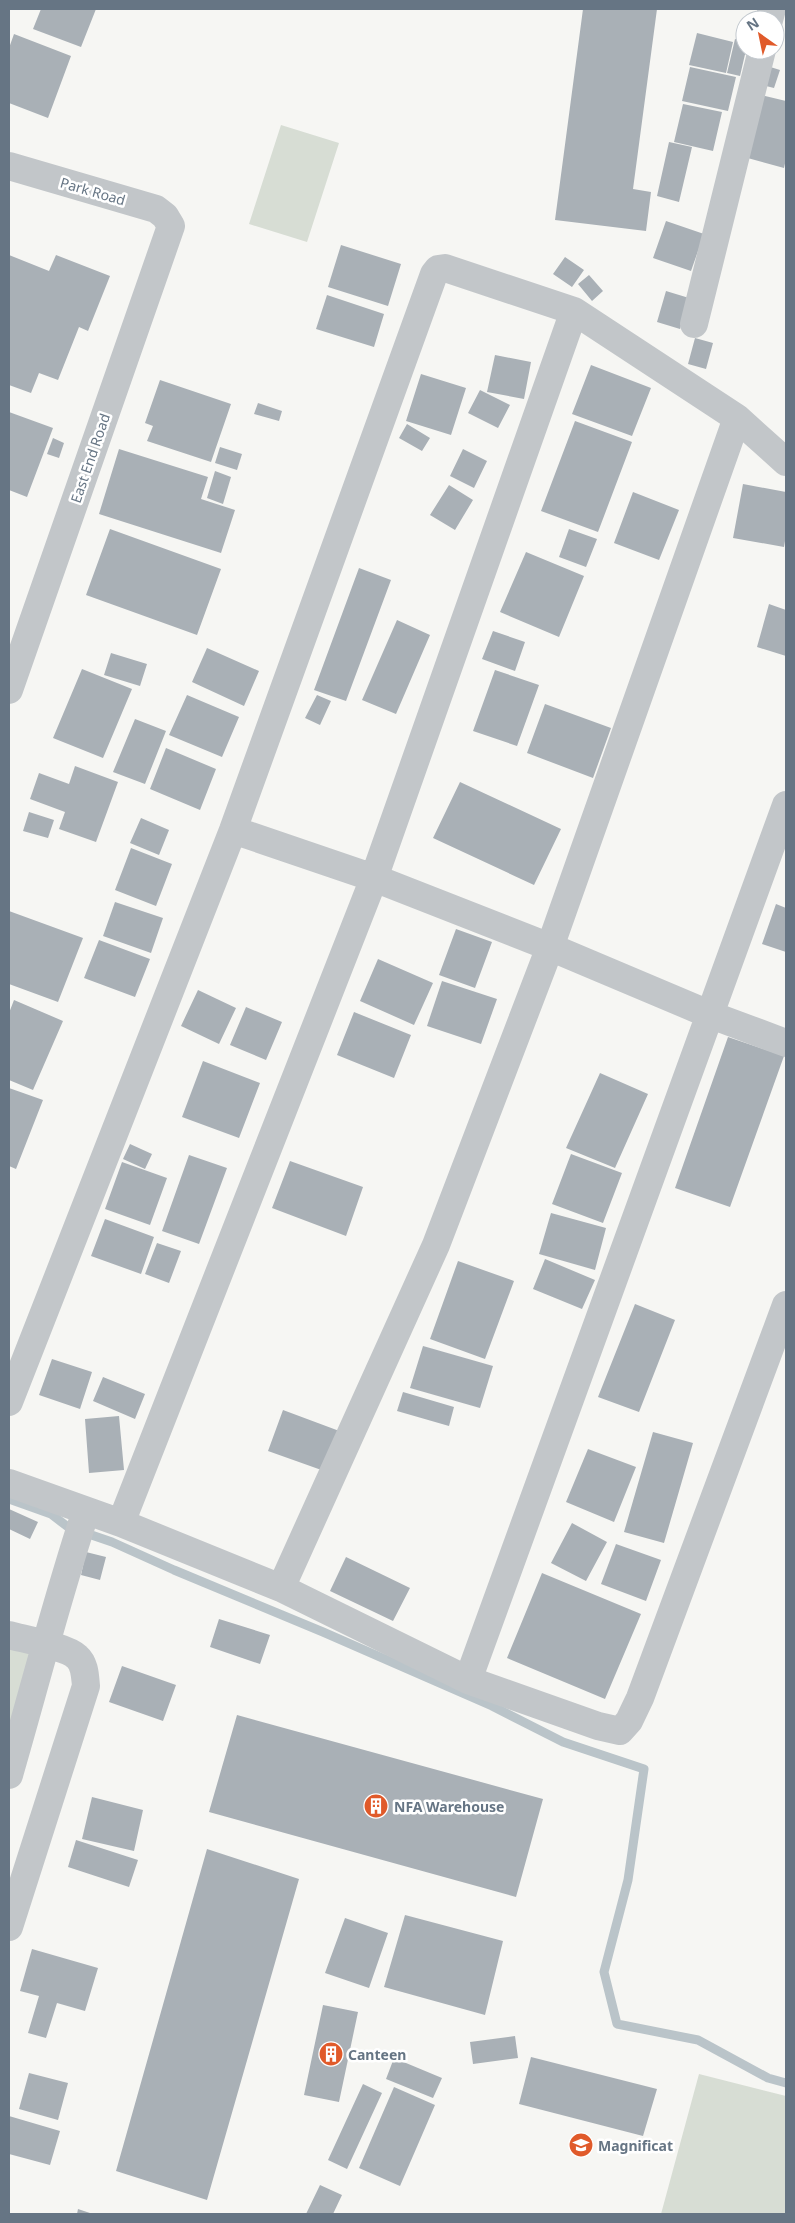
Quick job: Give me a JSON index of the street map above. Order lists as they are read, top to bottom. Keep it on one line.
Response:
{"streets":{"street":["Park Road","East End Road"]},"crossings":[["Park Road","East End Road"]],"places":{"building":["NFA Warehouse","Canteen"],"school or university":["Magnificat"]},"north":"top left"}
